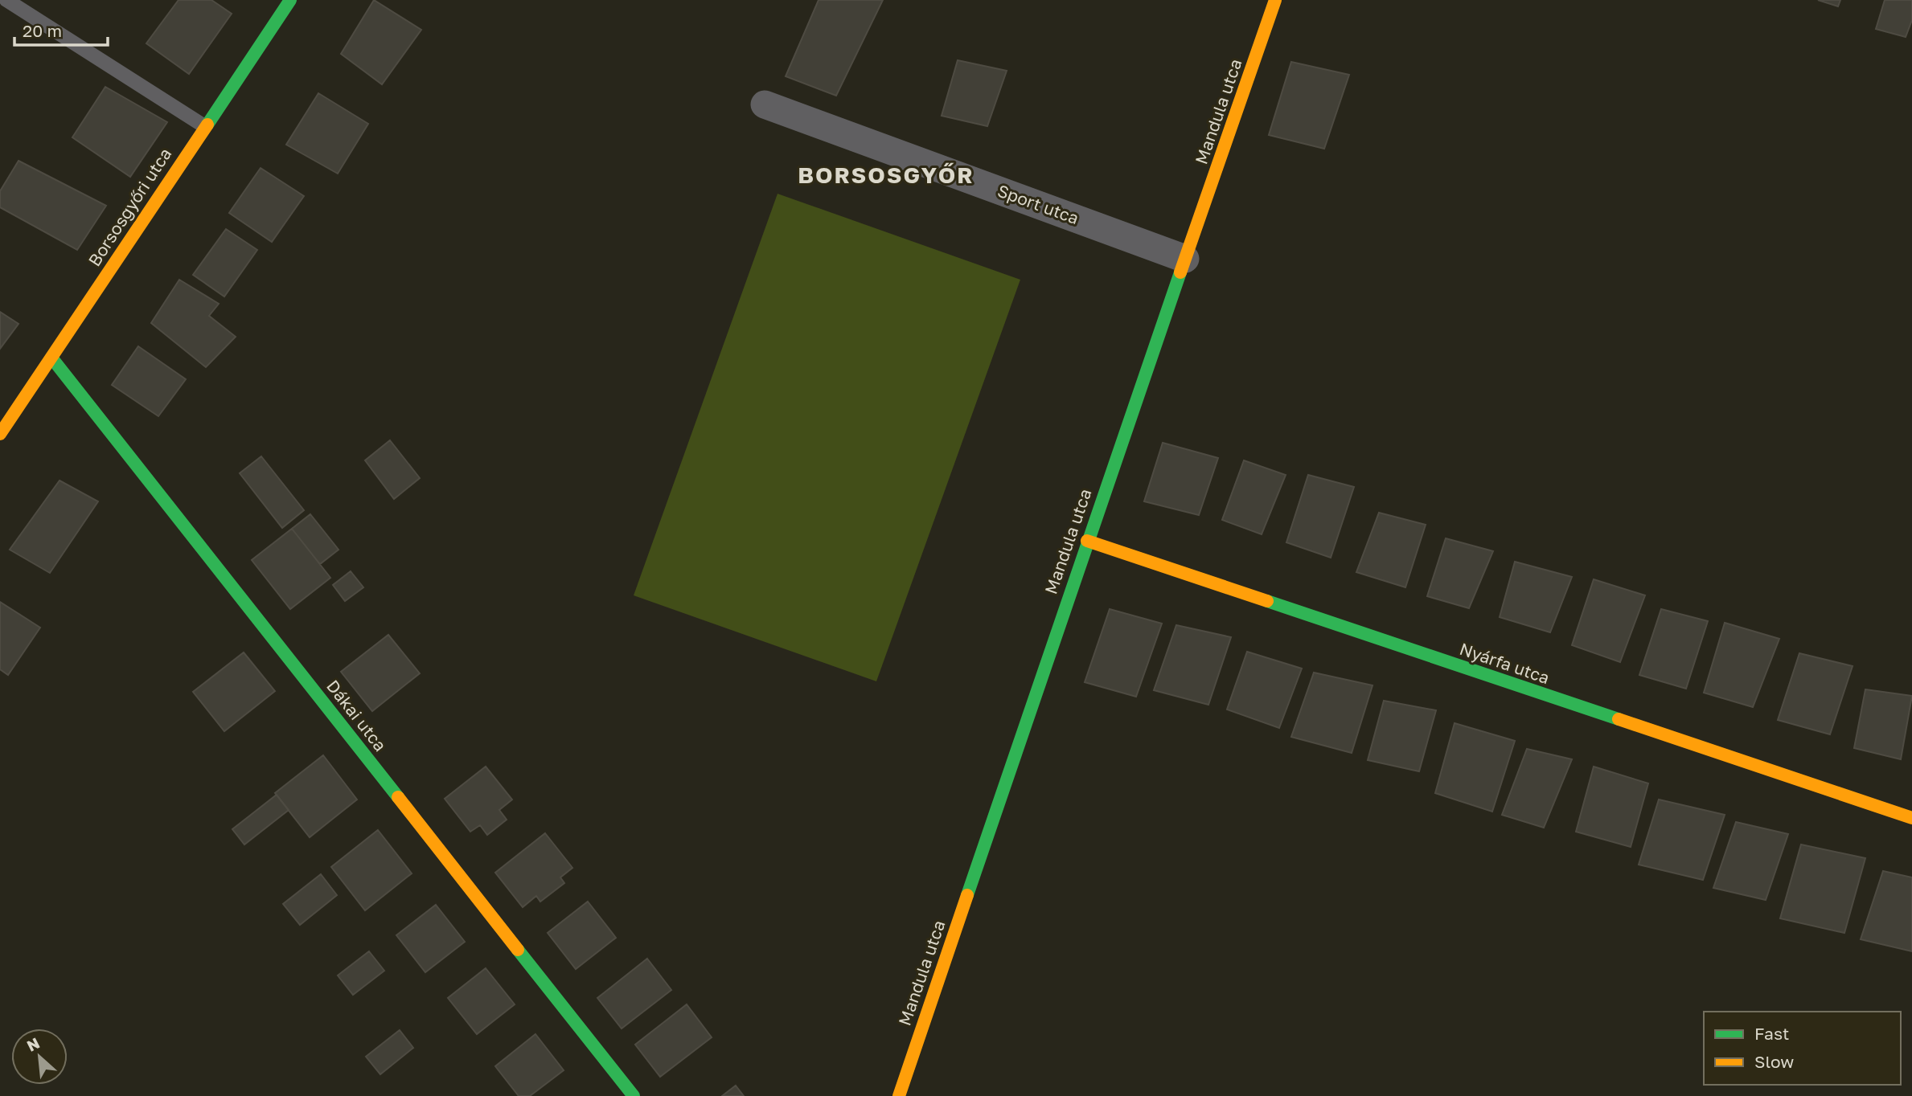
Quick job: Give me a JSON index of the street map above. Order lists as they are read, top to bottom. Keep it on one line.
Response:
{"streets":{"street":["Mandula utca","Sport utca","Borsosgyőri utca","Nyárfa utca","Dákai utca"]},"crossings":[["Mandula utca","Sport utca"],["Mandula utca","Nyárfa utca"],["Borsosgyőri utca","Dákai utca"]],"districts":["BORSOSGYŐR"],"legend":["Fast","Slow"],"scale_bar":"20 m","north":"top left"}
